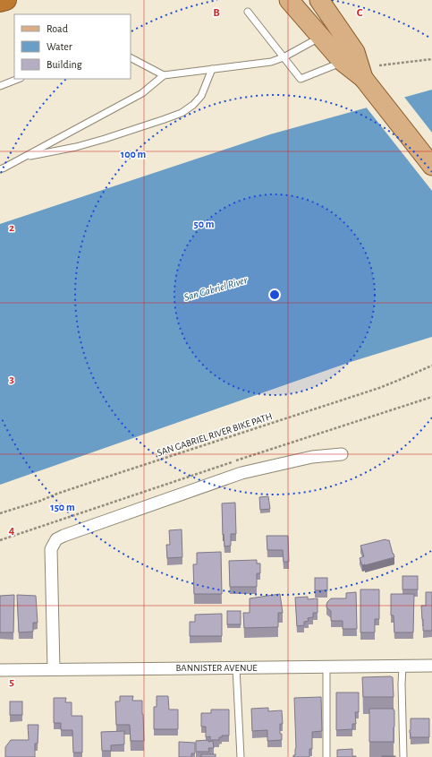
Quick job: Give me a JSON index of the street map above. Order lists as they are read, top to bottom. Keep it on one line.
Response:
{"streets":{"street":["BANNISTER AVENUE"],"path":["SAN GABRIEL RIVER BIKE PATH"]},"water":["San Gabriel River"],"legend":["Road","Water","Building"],"grid":{"columns":["B","C"],"rows":["2","3","4","5"]},"rings":["100 m","50 m","150 m"]}
